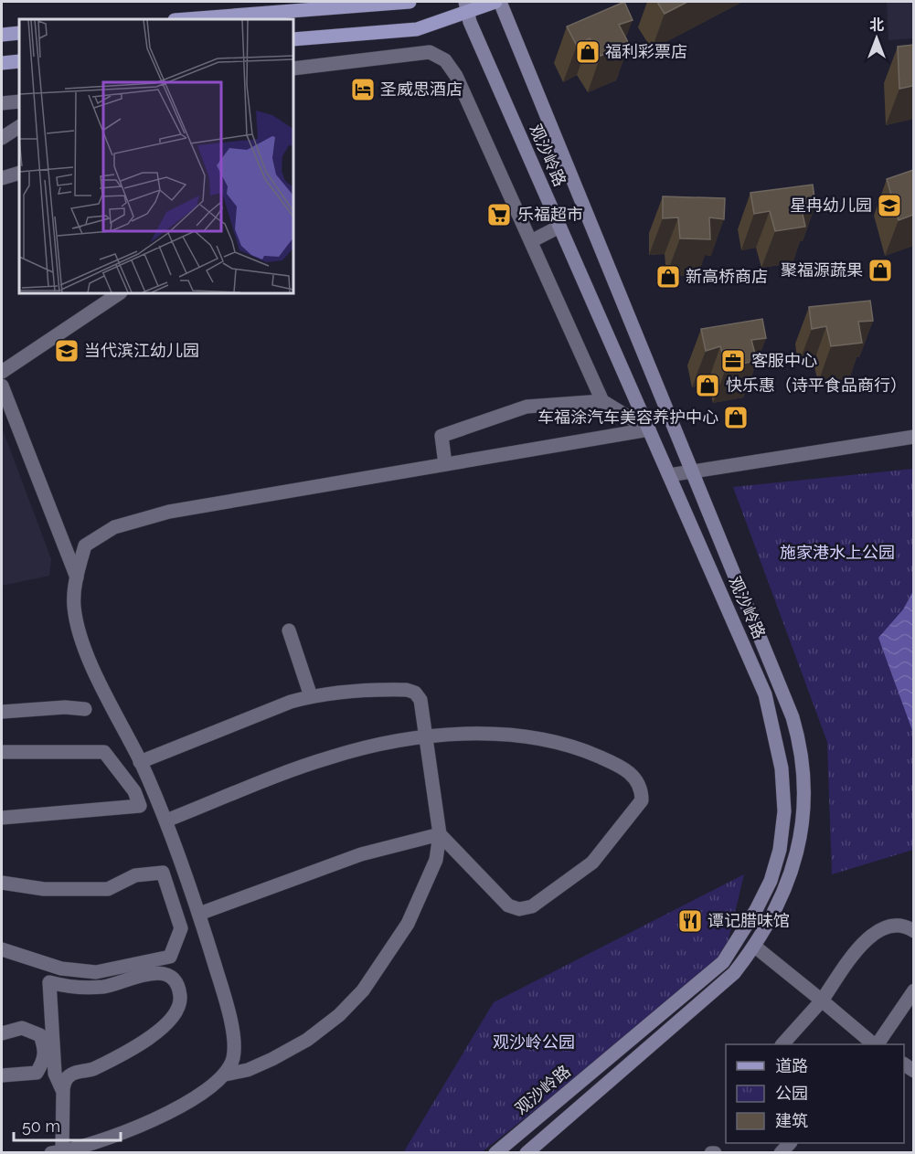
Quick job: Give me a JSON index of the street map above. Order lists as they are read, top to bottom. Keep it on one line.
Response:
{"streets":{"main road":["观沙岭路"]},"parks":["施家港水上公园","观沙岭公园"],"places":{"shop":["福利彩票店","聚福源蔬果","新高桥商店","快乐惠（诗平食品商行）","车福涂汽车美容养护中心"],"hotel":["圣威思酒店"],"school or university":["星冉幼儿园","当代滨江幼儿园"],"supermarket":["乐福超市"],"office":["客服中心"],"restaurant":["谭记腊味馆"]},"legend":["道路","公园","建筑"],"scale_bar":"50 m","north":"top"}
